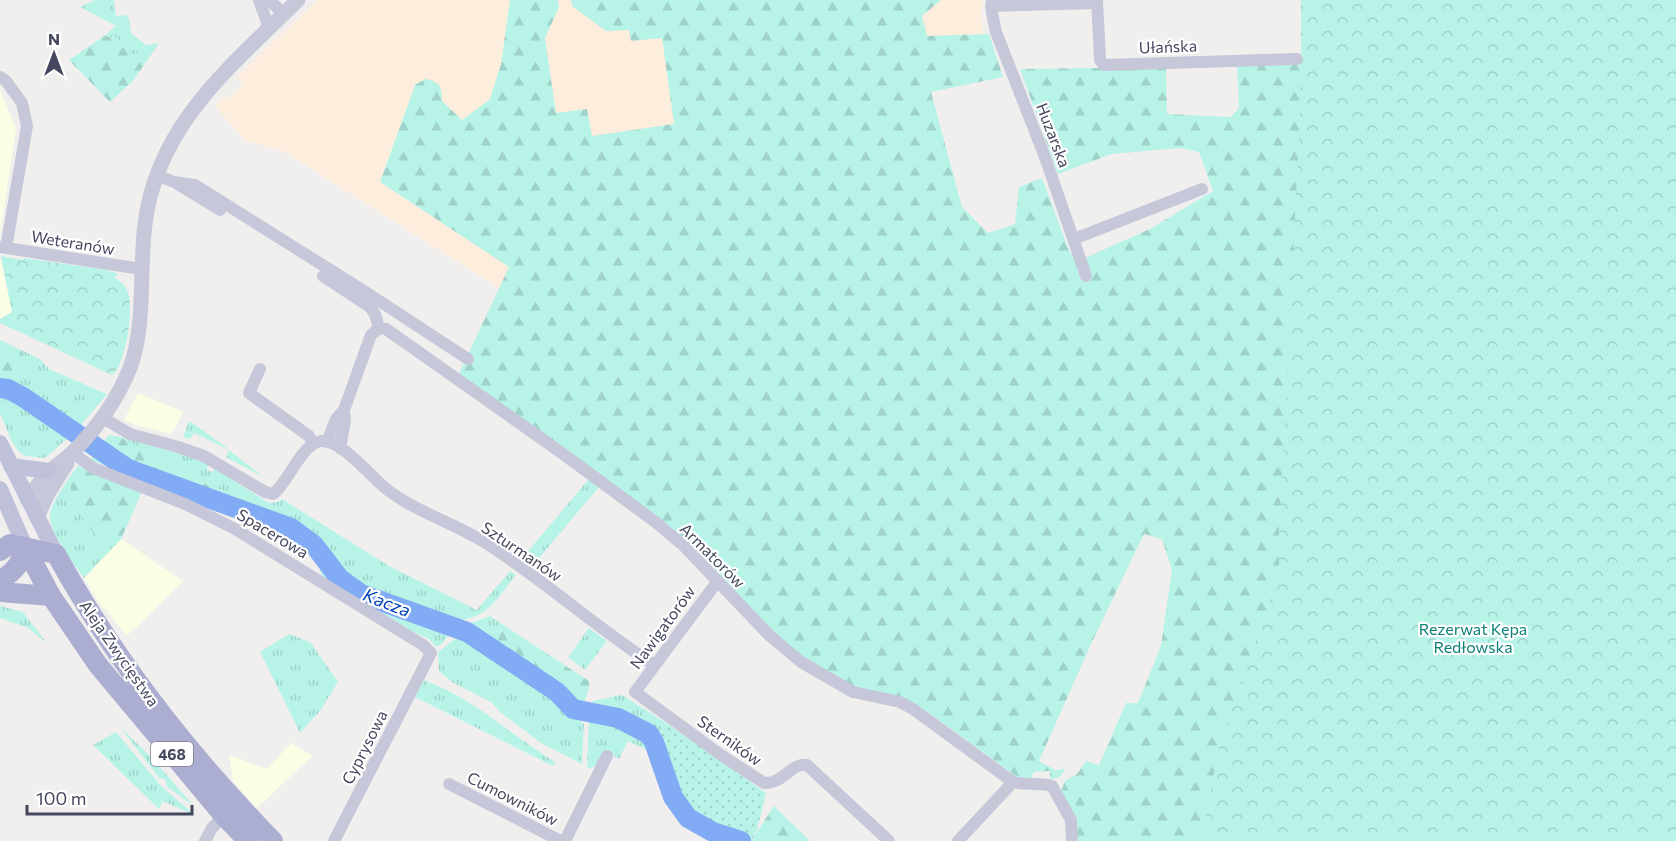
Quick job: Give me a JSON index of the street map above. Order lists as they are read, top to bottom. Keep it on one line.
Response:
{"streets":{"main road":["Aleja Zwycięstwa","468"],"street":["Ułańska","Huzarska","Weteranów","Spacerowa","Szturmanów","Armatorów","Nawigatorów","Sterników","Cyprysowa","Cumowników"]},"crossings":[["Ułańska","Huzarska"],["Spacerowa","Cyprysowa"],["Szturmanów","Nawigatorów"],["Armatorów","Nawigatorów"],["Nawigatorów","Sterników"]],"water":["Kacza"],"parks":["Rezerwat Kępa Redłowska"],"scale_bar":"100 m","north":"top"}
